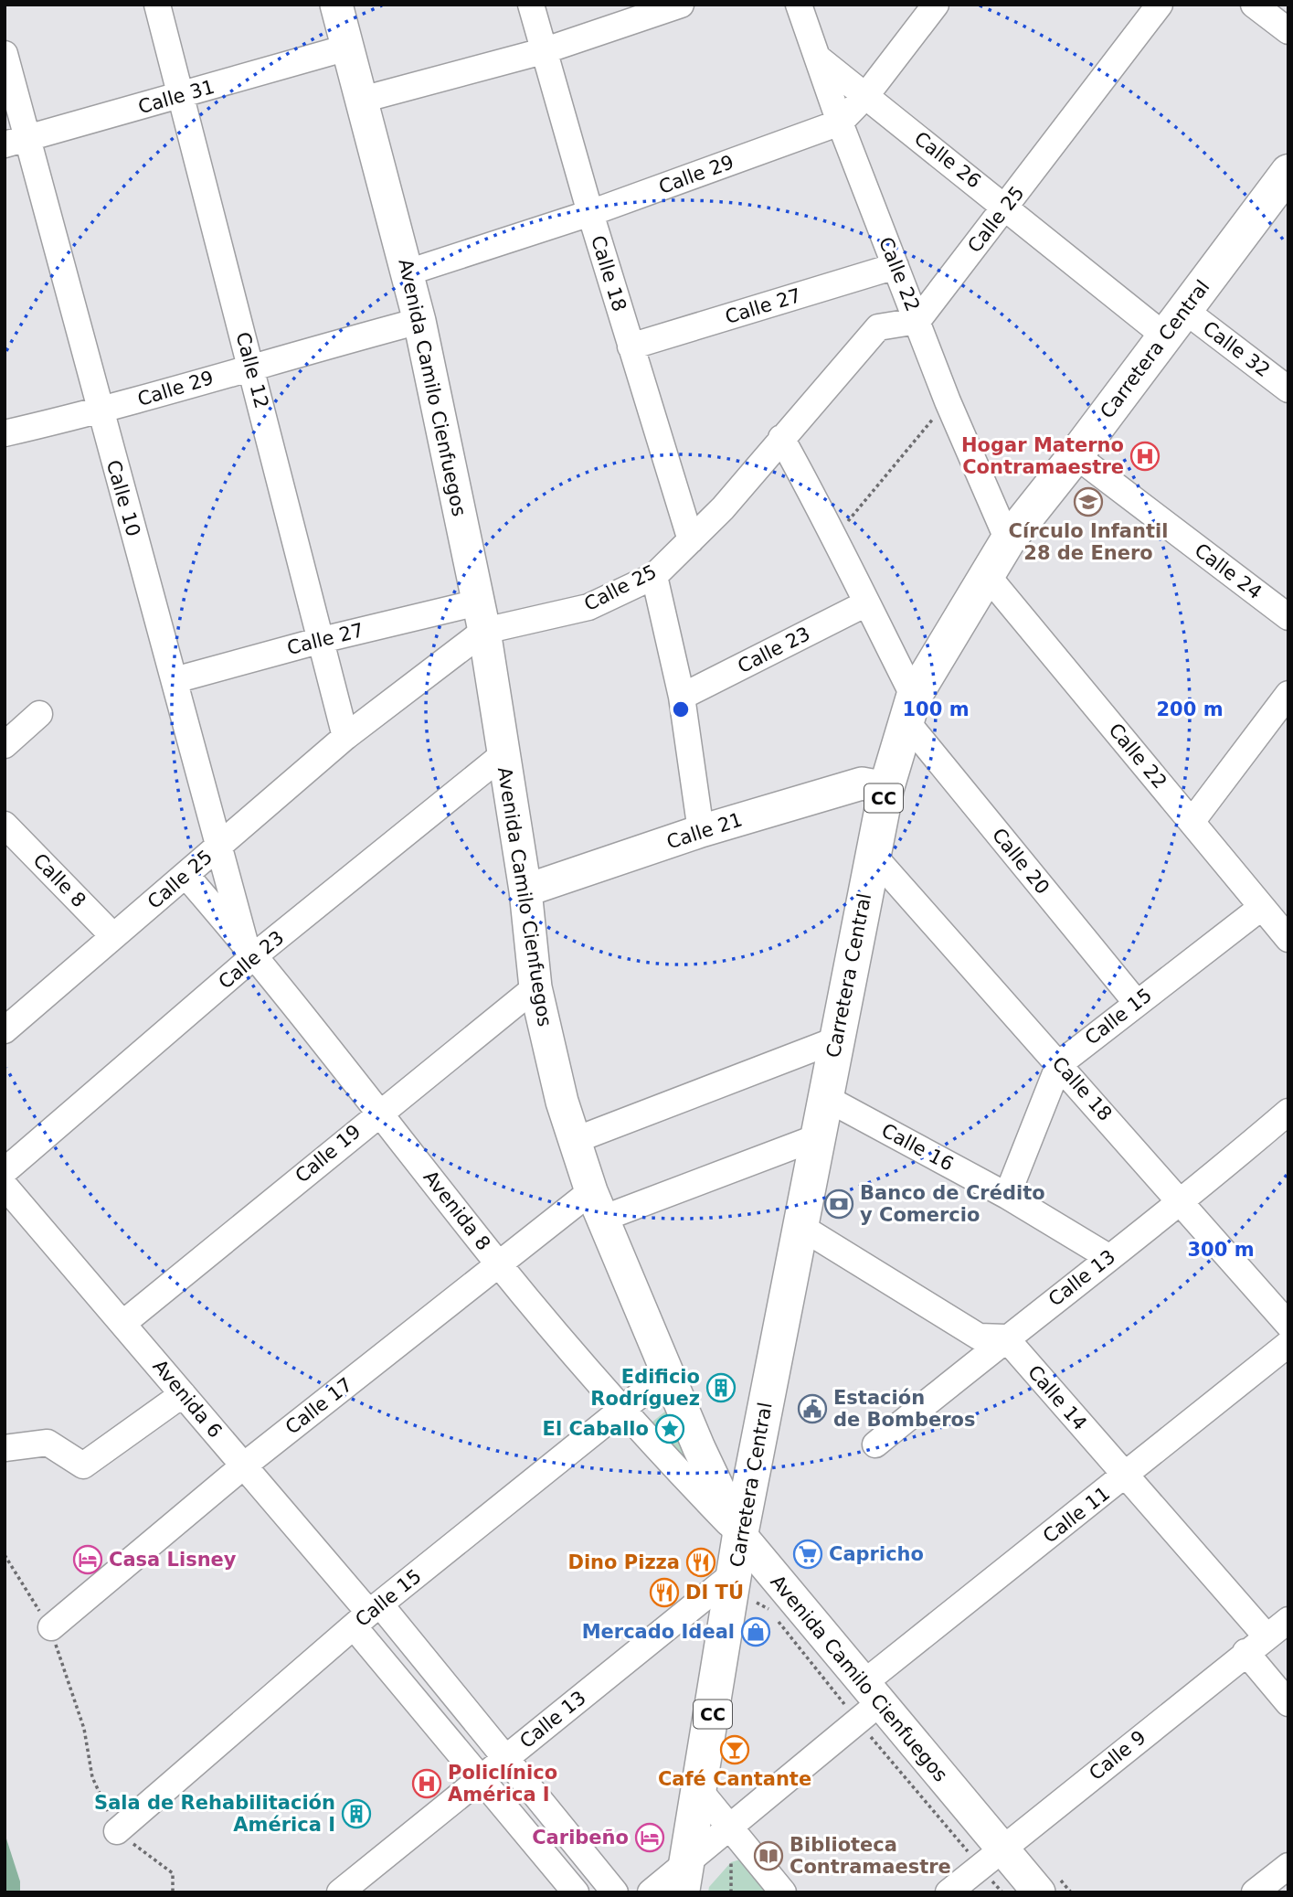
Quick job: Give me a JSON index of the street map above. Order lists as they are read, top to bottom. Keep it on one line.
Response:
{"streets":{"highway":["Carretera Central","CC"],"main road":["Avenida Camilo Cienfuegos","Calle 21"],"street":["Calle 31","Calle 26","Calle 29","Calle 25","Calle 18","Calle 22","Calle 27","Calle 32","Calle 12","Calle 10","Calle 24","Calle 23","Calle 20","Calle 8","Calle 15","Calle 16","Calle 19","Avenida 8","Calle 13","Calle 14","Avenida 6","Calle 17","Calle 11","Calle 9"]},"crossings":[["Calle 31","Calle 12"],["Calle 31","Avenida Camilo Cienfuegos"],["Calle 31","Calle 10"],["Calle 26","Calle 29"],["Calle 26","Calle 25"],["Calle 26","Calle 22"],["Calle 26","Carretera Central"],["Calle 26","Calle 32"],["Calle 29","Calle 18"],["Calle 29","Calle 22"],["Calle 29","Calle 12"],["Calle 29","Avenida Camilo Cienfuegos"],["Calle 29","Calle 10"],["Calle 25","Calle 18"],["Calle 25","Calle 22"],["Calle 25","Calle 27"],["Calle 25","Calle 12"],["Calle 25","Avenida Camilo Cienfuegos"],["Calle 25","Calle 10"],["Calle 25","Calle 20"],["Calle 25","Calle 8"],["Calle 25","Avenida 8"],["Calle 18","Calle 27"],["Calle 18","Carretera Central"],["Calle 18","Calle 15"],["Calle 18","Calle 13"],["Calle 22","Calle 27"],["Calle 22","Carretera Central"],["Calle 22","Calle 15"],["Calle 27","Calle 12"],["Calle 27","Avenida Camilo Cienfuegos"],["Calle 27","Calle 10"],["Carretera Central","Calle 32"],["Carretera Central","Avenida Camilo Cienfuegos"],["Carretera Central","Calle 24"],["Carretera Central","Calle 21"],["Carretera Central","Calle 20"],["Carretera Central","Calle 16"],["Carretera Central","Avenida 8"],["Carretera Central","Calle 13"],["Carretera Central","Calle 17"],["Carretera Central","Calle 11"],["Avenida Camilo Cienfuegos","Calle 23"],["Avenida Camilo Cienfuegos","Calle 21"],["Avenida Camilo Cienfuegos","Calle 15"],["Avenida Camilo Cienfuegos","Calle 19"],["Avenida Camilo Cienfuegos","Avenida 8"],["Avenida Camilo Cienfuegos","Calle 17"],["Avenida Camilo Cienfuegos","Calle 11"],["Avenida Camilo Cienfuegos","Calle 9"],["Calle 10","Calle 23"],["Calle 10","Avenida 8"],["Calle 23","Calle 20"],["Calle 23","Avenida 8"],["Calle 20","Calle 15"],["Calle 15","Calle 16"],["Calle 15","Avenida 8"],["Calle 15","Avenida 6"],["Calle 16","Calle 13"],["Calle 19","Avenida 8"],["Calle 19","Avenida 6"],["Avenida 8","Calle 17"],["Calle 13","Calle 14"],["Calle 13","Avenida 6"],["Calle 14","Calle 11"],["Calle 14","Calle 9"],["Avenida 6","Calle 17"]],"places":{"hospital":["Hogar Materno Contramaestre","Policlínico América I"],"school or university":["Círculo Infantil 28 de Enero"],"bank":["Banco de Crédito y Comercio"],"building":["Edificio Rodríguez","Sala de Rehabilitación América I"],"public building":["Estación de Bomberos"],"place":["El Caballo"],"supermarket":["Capricho"],"hotel":["Casa Lisney","Caribeño"],"restaurant":["Dino Pizza","DI TÚ"],"shop":["Mercado Ideal"],"bar":["Café Cantante"],"library":["Biblioteca Contramaestre"]},"rings":["100 m","200 m","300 m"]}
